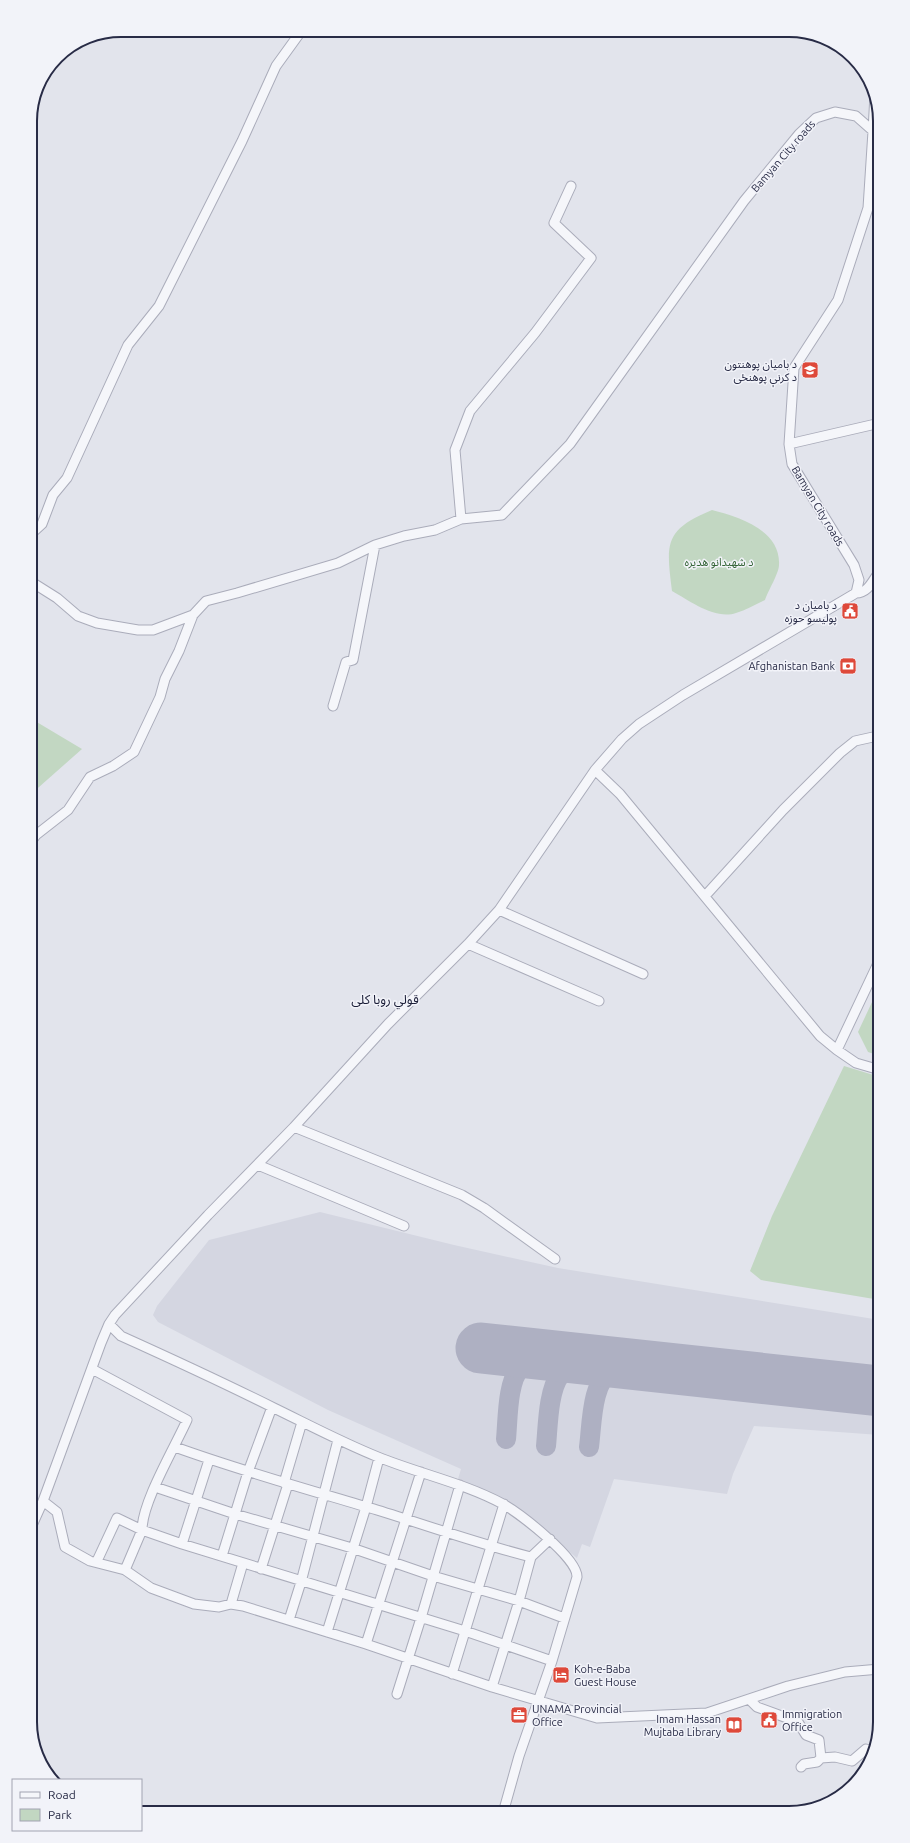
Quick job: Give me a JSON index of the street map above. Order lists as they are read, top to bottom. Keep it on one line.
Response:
{"streets":{"street":["Bamyan City roads"]},"districts":["قولي روبا کلی"],"parks":["د شهیدانو هدیره"],"places":{"school or university":["د بامیان پوهنتون د کرنې پوهنځی"],"public building":["د بامیان د پولیسو حوزه","Immigration Office"],"bank":["Afghanistan Bank"],"hotel":["Koh-e-Baba Guest House"],"office":["UNAMA Provincial Office"],"library":["Imam Hassan Mujtaba Library"]},"legend":["Road","Park"]}
